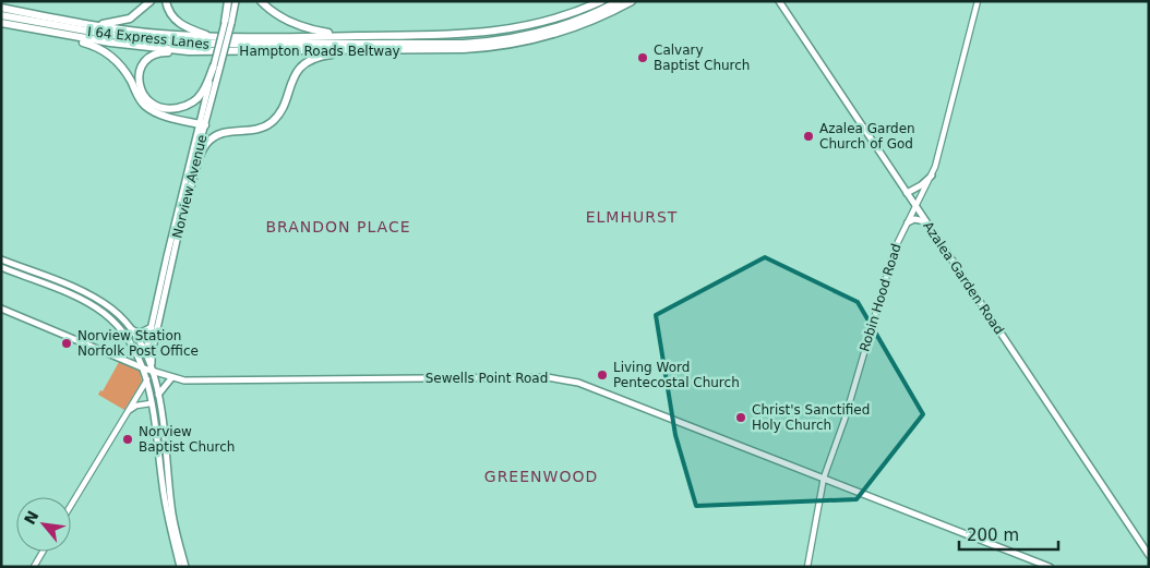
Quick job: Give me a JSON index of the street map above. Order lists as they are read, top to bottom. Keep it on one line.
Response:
{"streets":{"highway":["I 64 Express Lanes","Hampton Roads Beltway"],"main road":["Norview Avenue","Azalea Garden Road","Sewells Point Road"],"street":["Robin Hood Road"]},"crossings":[["Norview Avenue","Sewells Point Road"],["Azalea Garden Road","Robin Hood Road"],["Robin Hood Road","Sewells Point Road"]],"districts":["ELMHURST","BRANDON PLACE","GREENWOOD"],"places":["Calvary Baptist Church","Azalea Garden Church of God","Norview Station Norfolk Post Office","Living Word Pentecostal Church","Christ's Sanctified Holy Church","Norview Baptist Church"],"scale_bar":"200 m","north":"top left"}
